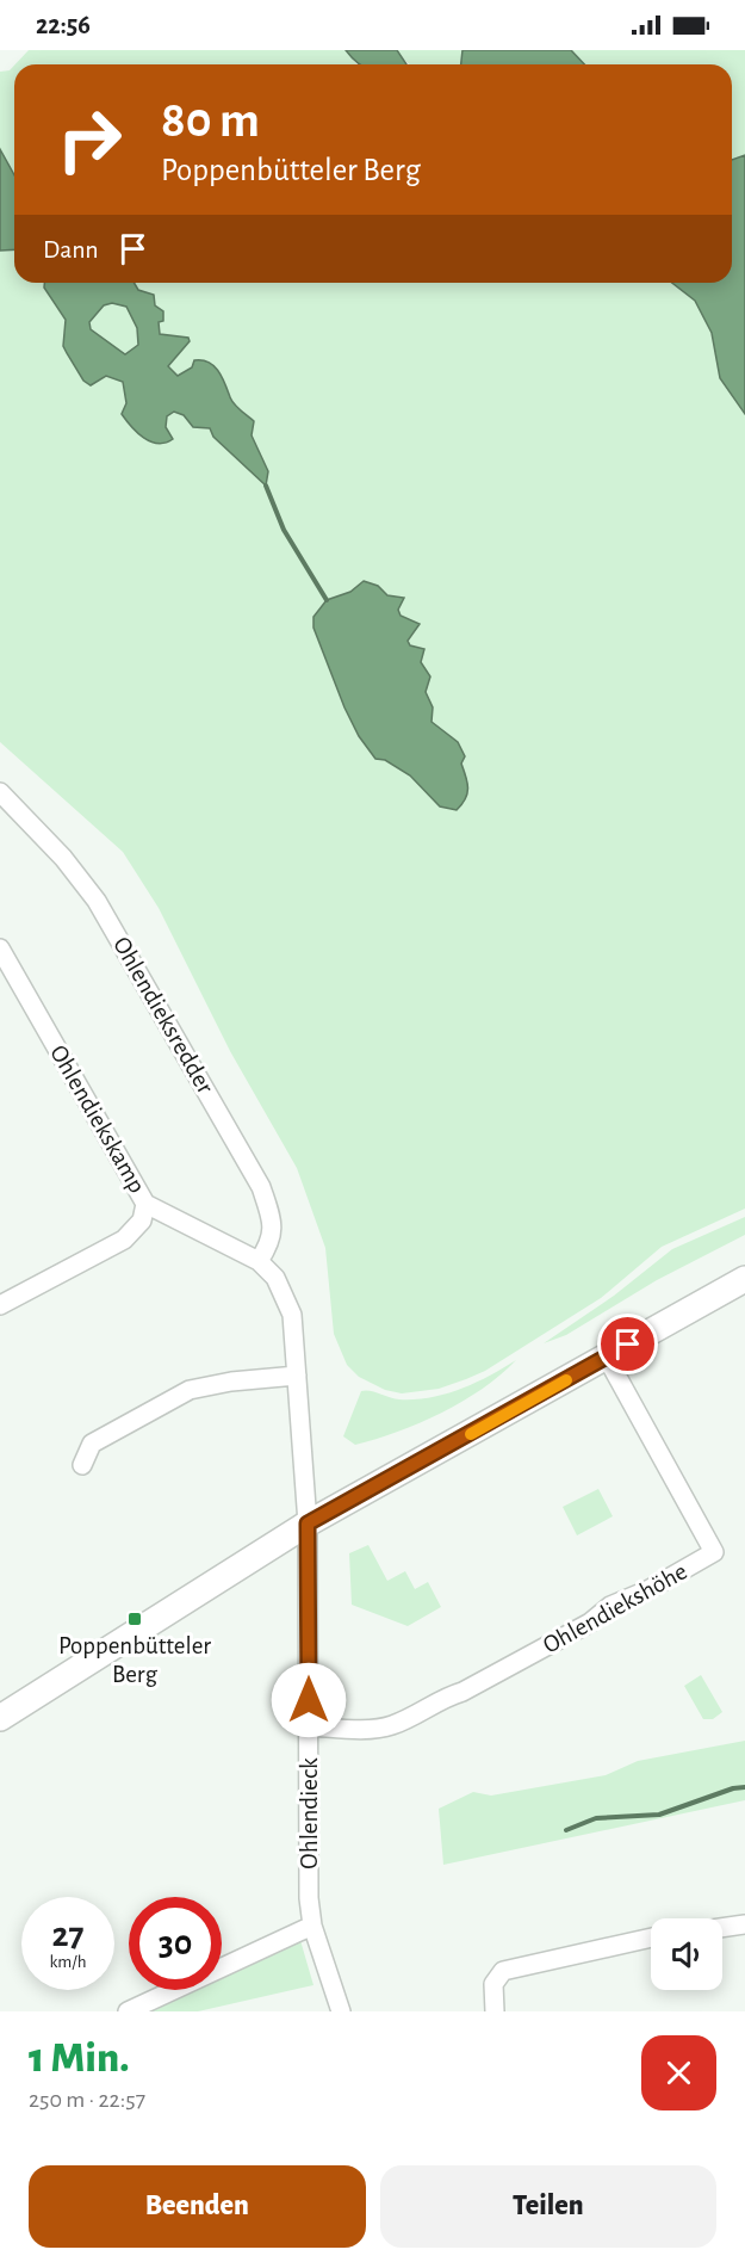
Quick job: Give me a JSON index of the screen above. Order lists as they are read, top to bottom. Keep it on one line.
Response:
{"streets":{"street":["Ohlendieksredder","Ohlendiekskamp","Ohlendiekshöhe","Ohlendieck"]},"crossings":[["Ohlendieksredder","Ohlendiekskamp"],["Ohlendiekskamp","Ohlendieck"],["Ohlendiekshöhe","Ohlendieck"]],"places":{"transit":["Poppenbütteler Berg"]},"page":{"status":"22:56","turn":["80 m","Poppenbütteler Berg"],"then":"Dann","speed":"27 km/h","limit":"30","heading":["1 Min.","250 m · 22:57"],"buttons":["Beenden","Teilen"]}}
